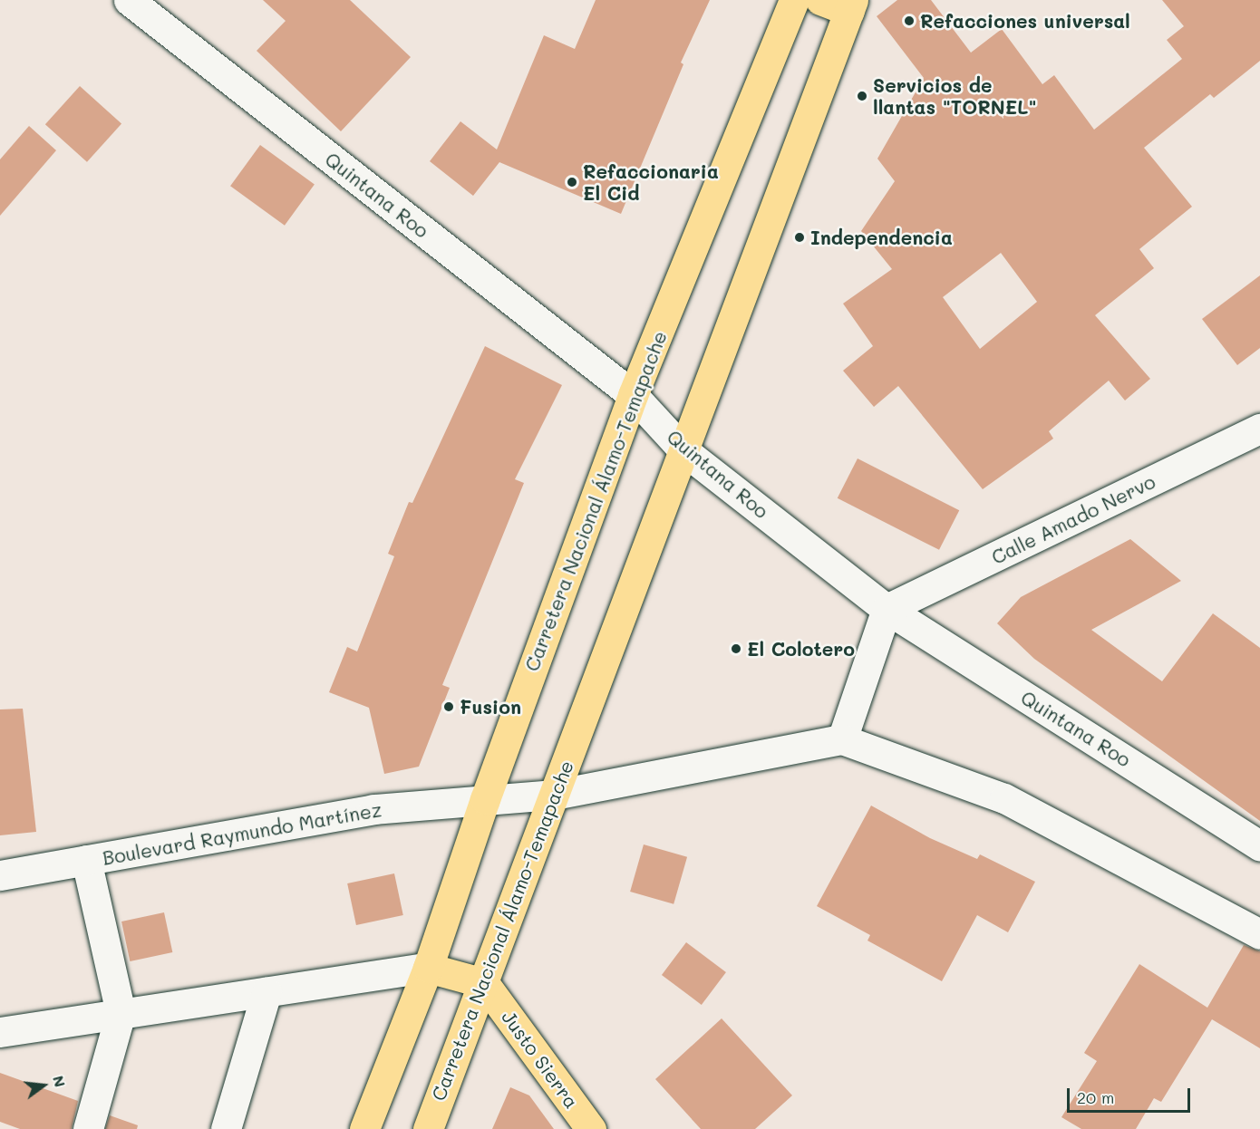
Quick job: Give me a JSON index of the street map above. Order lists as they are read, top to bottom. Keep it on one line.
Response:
{"streets":{"main road":["Carretera Nacional Álamo-Temapache","Justo Sierra"],"street":["Quintana Roo","Calle Amado Nervo","Boulevard Raymundo Martínez"]},"crossings":[["Quintana Roo","Carretera Nacional Álamo-Temapache"],["Quintana Roo","Calle Amado Nervo"],["Carretera Nacional Álamo-Temapache","Boulevard Raymundo Martínez"],["Carretera Nacional Álamo-Temapache","Justo Sierra"]],"places":["Refacciones universal","Servicios de llantas \"TORNEL\"","Refaccionaria El Cid","Independencia","El Colotero","Fusion"],"scale_bar":"20 m","north":"right"}
